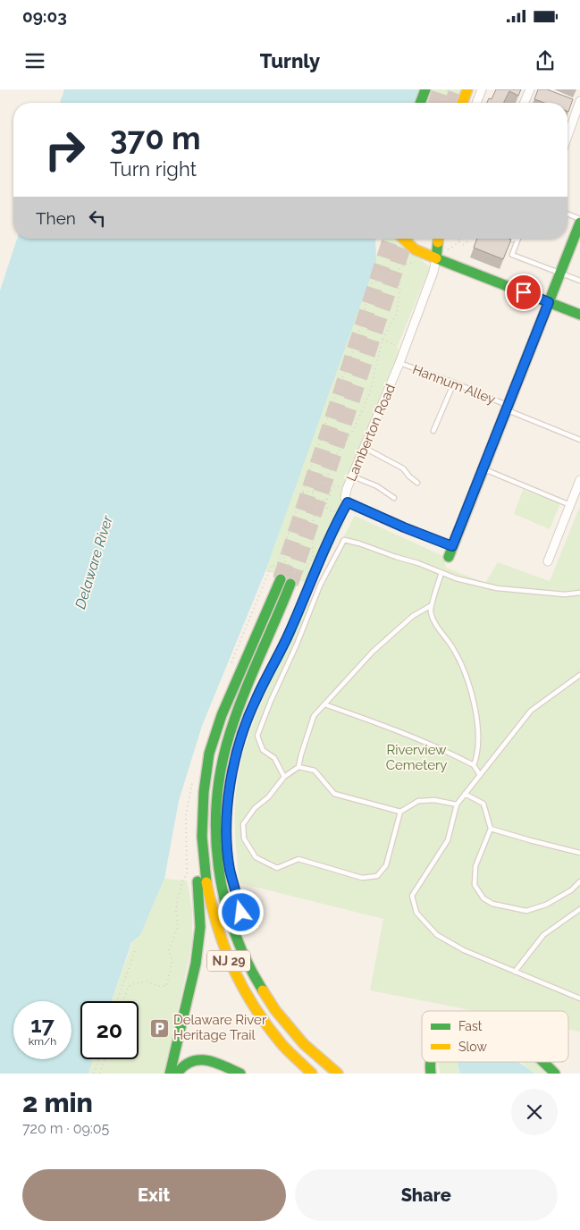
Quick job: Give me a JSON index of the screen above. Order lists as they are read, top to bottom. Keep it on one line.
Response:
{"streets":{"main road":["NJ 29"],"street":["Lamberton Road"],"lane":["Hannum Alley"]},"crossings":[["Hannum Alley","Lamberton Road"]],"water":["Delaware River"],"parks":["Riverview Cemetery"],"places":{"parking":["Delaware River Heritage Trail"]},"legend":["Fast","Slow"],"page":{"status":"09:03","header":"Turnly","turn":["370 m","Turn right"],"then":"Then","speed":"17 km/h","limit":"20","heading":["2 min","720 m · 09:05"],"buttons":["Exit","Share"]}}
